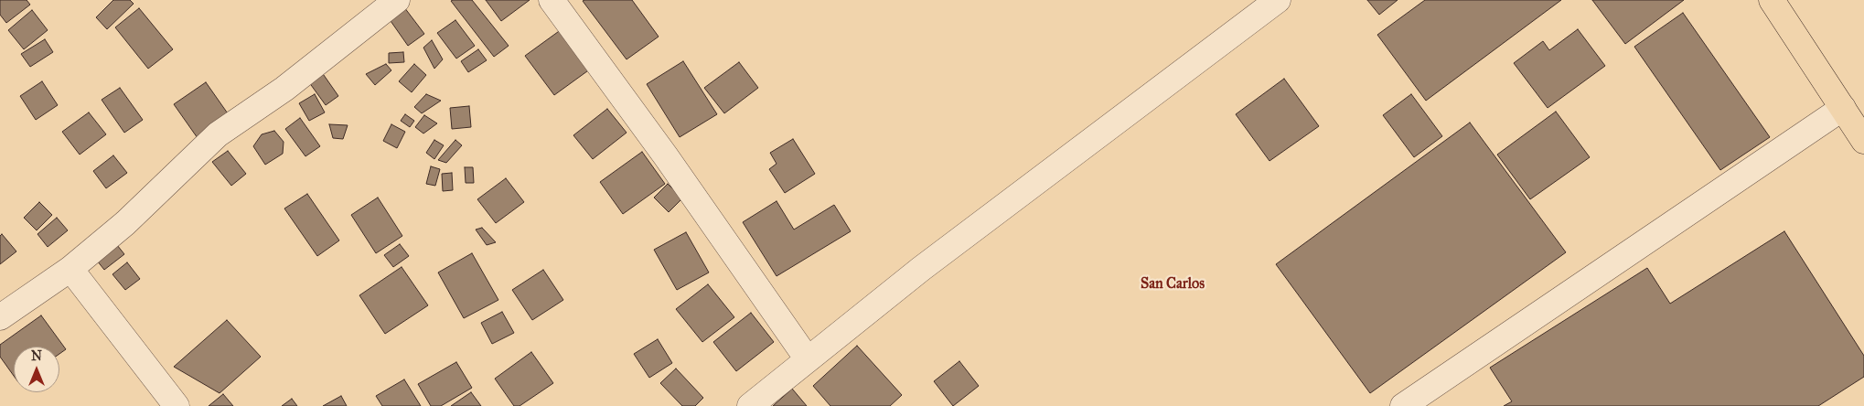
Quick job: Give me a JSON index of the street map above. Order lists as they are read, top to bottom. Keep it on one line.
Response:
{"districts":["San Carlos"],"north":"top"}
